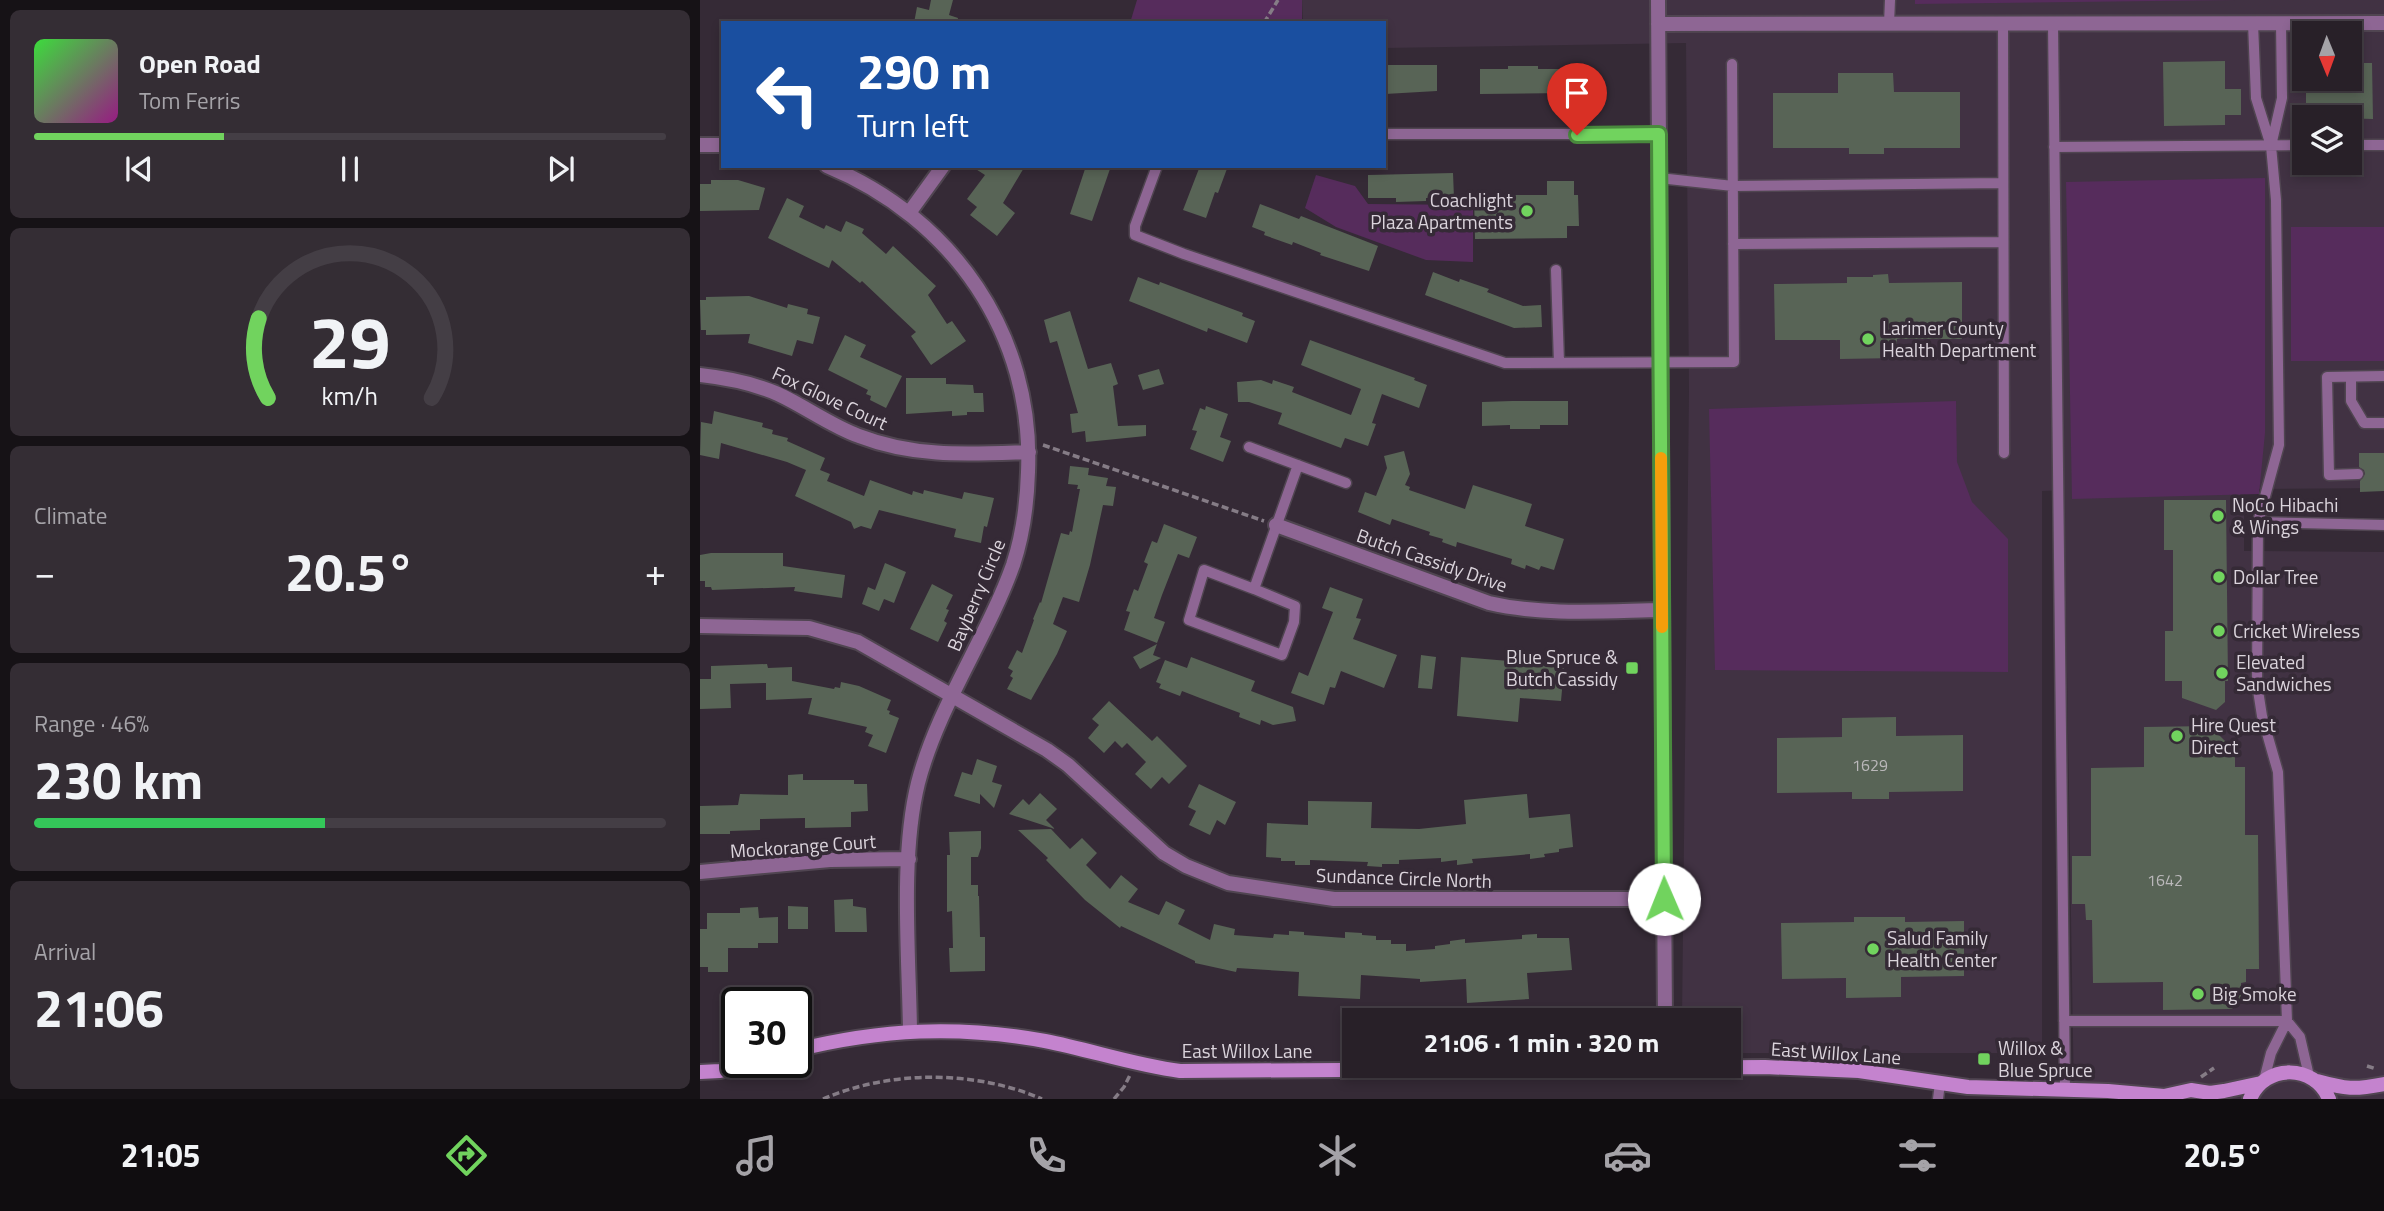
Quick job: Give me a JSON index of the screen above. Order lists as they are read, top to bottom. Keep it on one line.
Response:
{"streets":{"main road":["East Willox Lane"],"street":["Fox Glove Court","Butch Cassidy Drive","Bayberry Circle","Mockorange Court","Sundance Circle North"]},"crossings":[["Fox Glove Court","Bayberry Circle"],["Bayberry Circle","Mockorange Court"],["Bayberry Circle","Sundance Circle North"],["Bayberry Circle","East Willox Lane"]],"places":{"other":["Coachlight Plaza Apartments","Larimer County Health Department","NoCo Hibachi & Wings","Dollar Tree","Cricket Wireless","Elevated Sandwiches","Hire Quest Direct","Salud Family Health Center","Big Smoke"],"transit":["Blue Spruce & Butch Cassidy","Willox & Blue Spruce"]},"house_numbers":["1629","1642"],"north":"bottom","page":{"turn":["290 m","Turn left"],"song":["Open Road","Tom Ferris"],"tile":["Climate",["Range · 46%","230 km"],["Arrival","21:06"]],"heat":["−","20.5°","+"],"limit":"30","trip":"21:06 · 1 min · 320 m","tabs":["21:05","20.5°"],"gauge":["29","km/h"]}}
